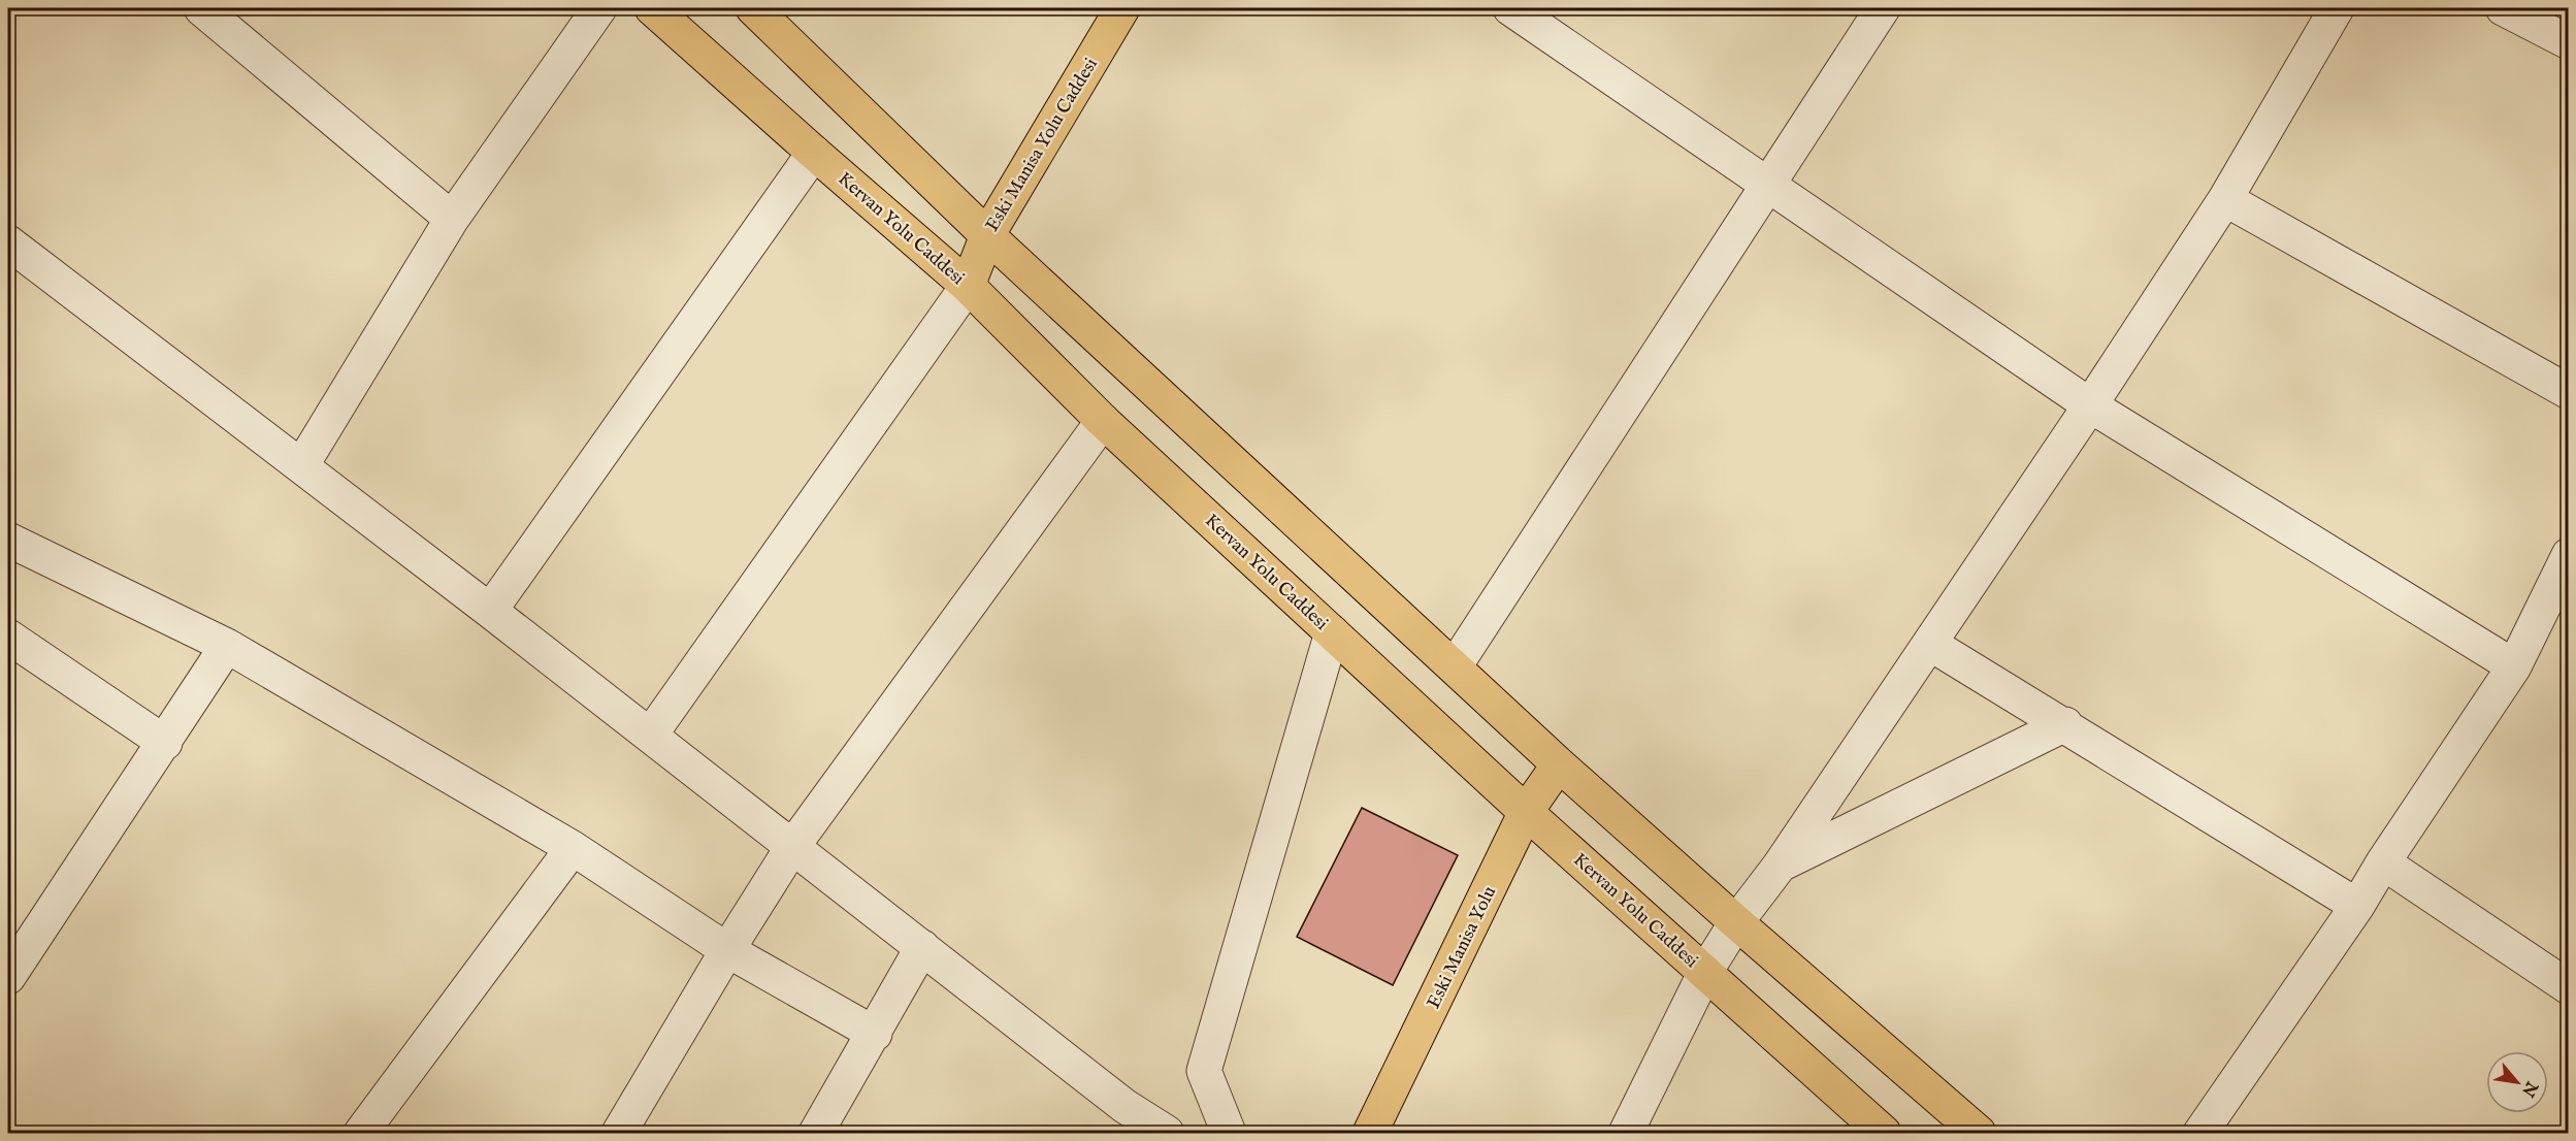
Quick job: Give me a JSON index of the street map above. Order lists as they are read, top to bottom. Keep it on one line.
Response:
{"streets":{"main road":["Eski Manisa Yolu Caddesi","Kervan Yolu Caddesi","Eski Manisa Yolu"]},"crossings":[["Eski Manisa Yolu Caddesi","Kervan Yolu Caddesi"],["Kervan Yolu Caddesi","Eski Manisa Yolu"]],"north":"bottom right"}
